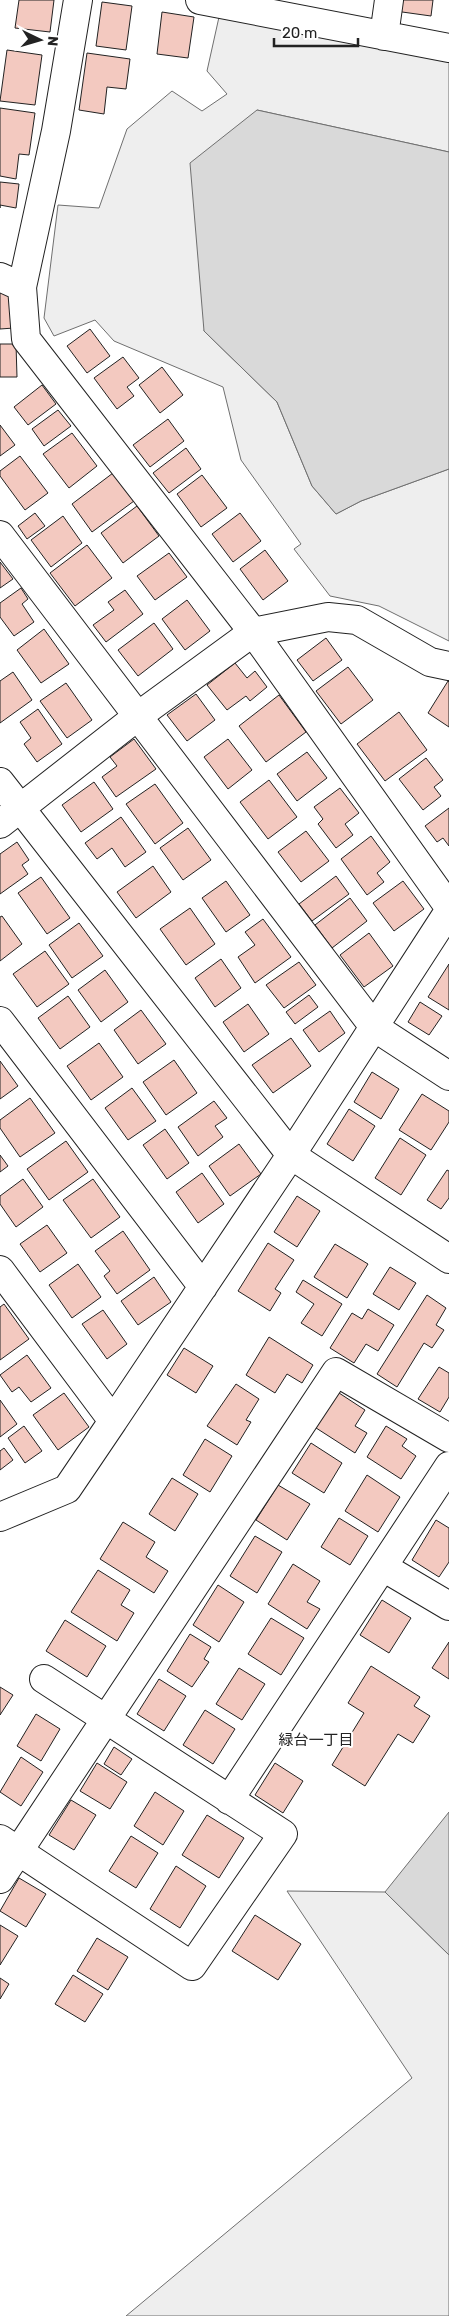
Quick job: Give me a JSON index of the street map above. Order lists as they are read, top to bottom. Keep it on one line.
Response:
{"districts":["緑台一丁目"],"scale_bar":"20 m","north":"right"}
